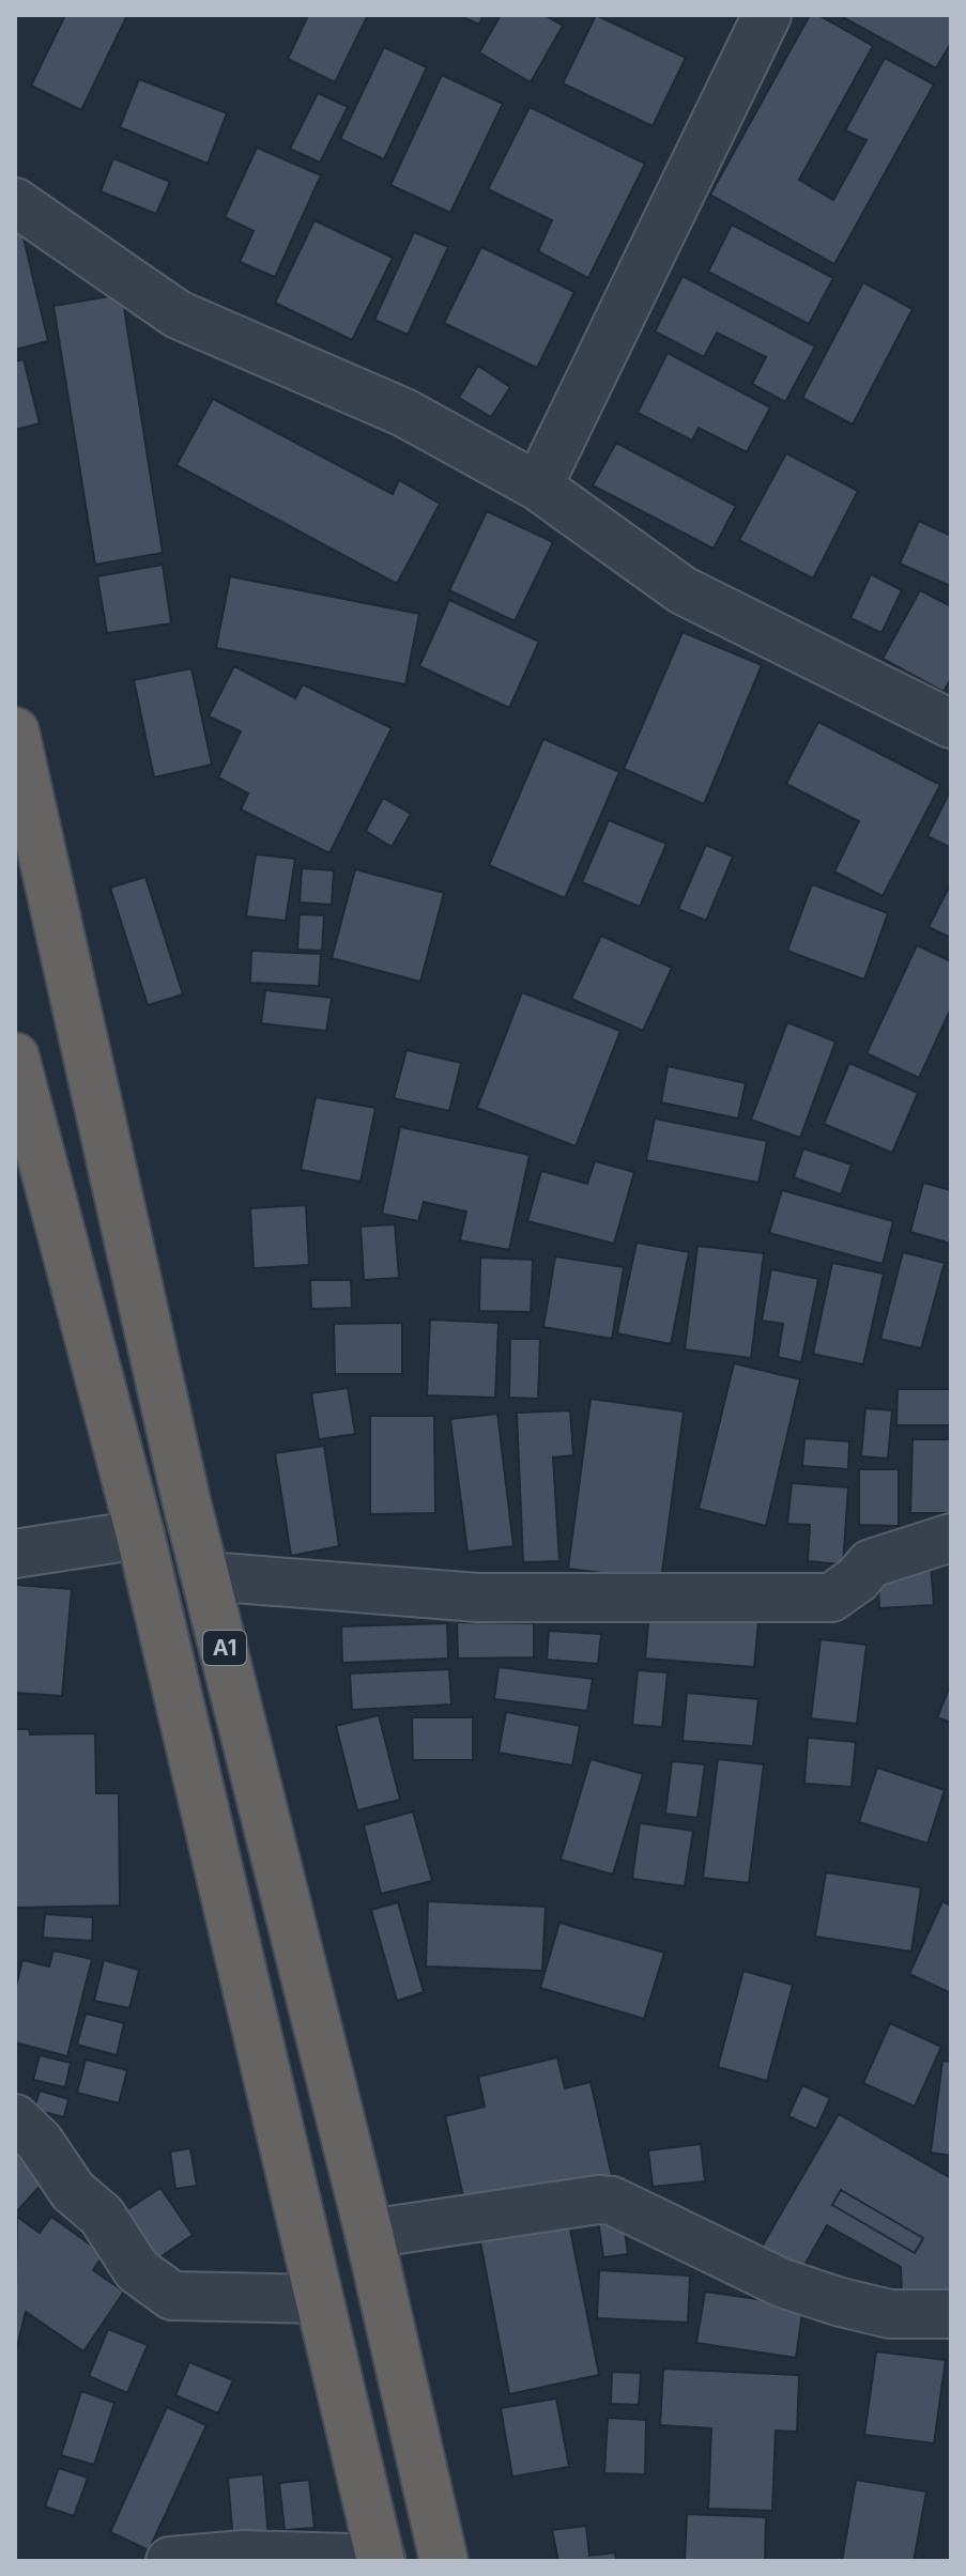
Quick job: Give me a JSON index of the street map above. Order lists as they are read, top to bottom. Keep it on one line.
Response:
{"streets":{"highway":["A1"]}}
